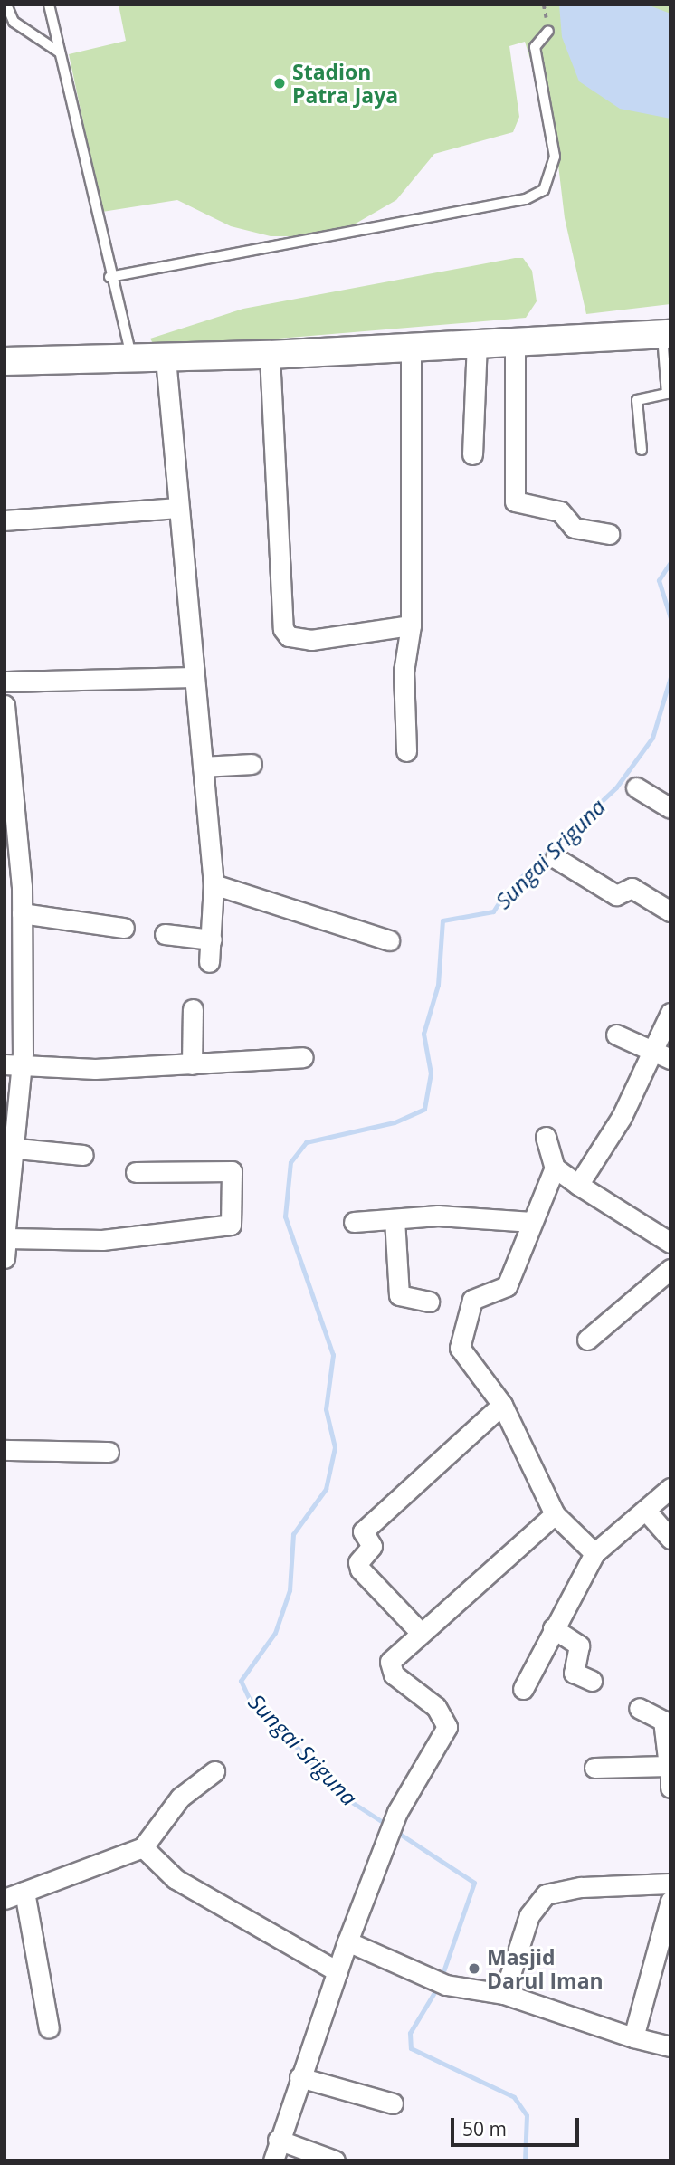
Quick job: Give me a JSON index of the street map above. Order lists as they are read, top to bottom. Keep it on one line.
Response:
{"water":["Sungai Sriguna"],"places":["Stadion Patra Jaya","Masjid Darul Iman"],"scale_bar":"50 m"}
